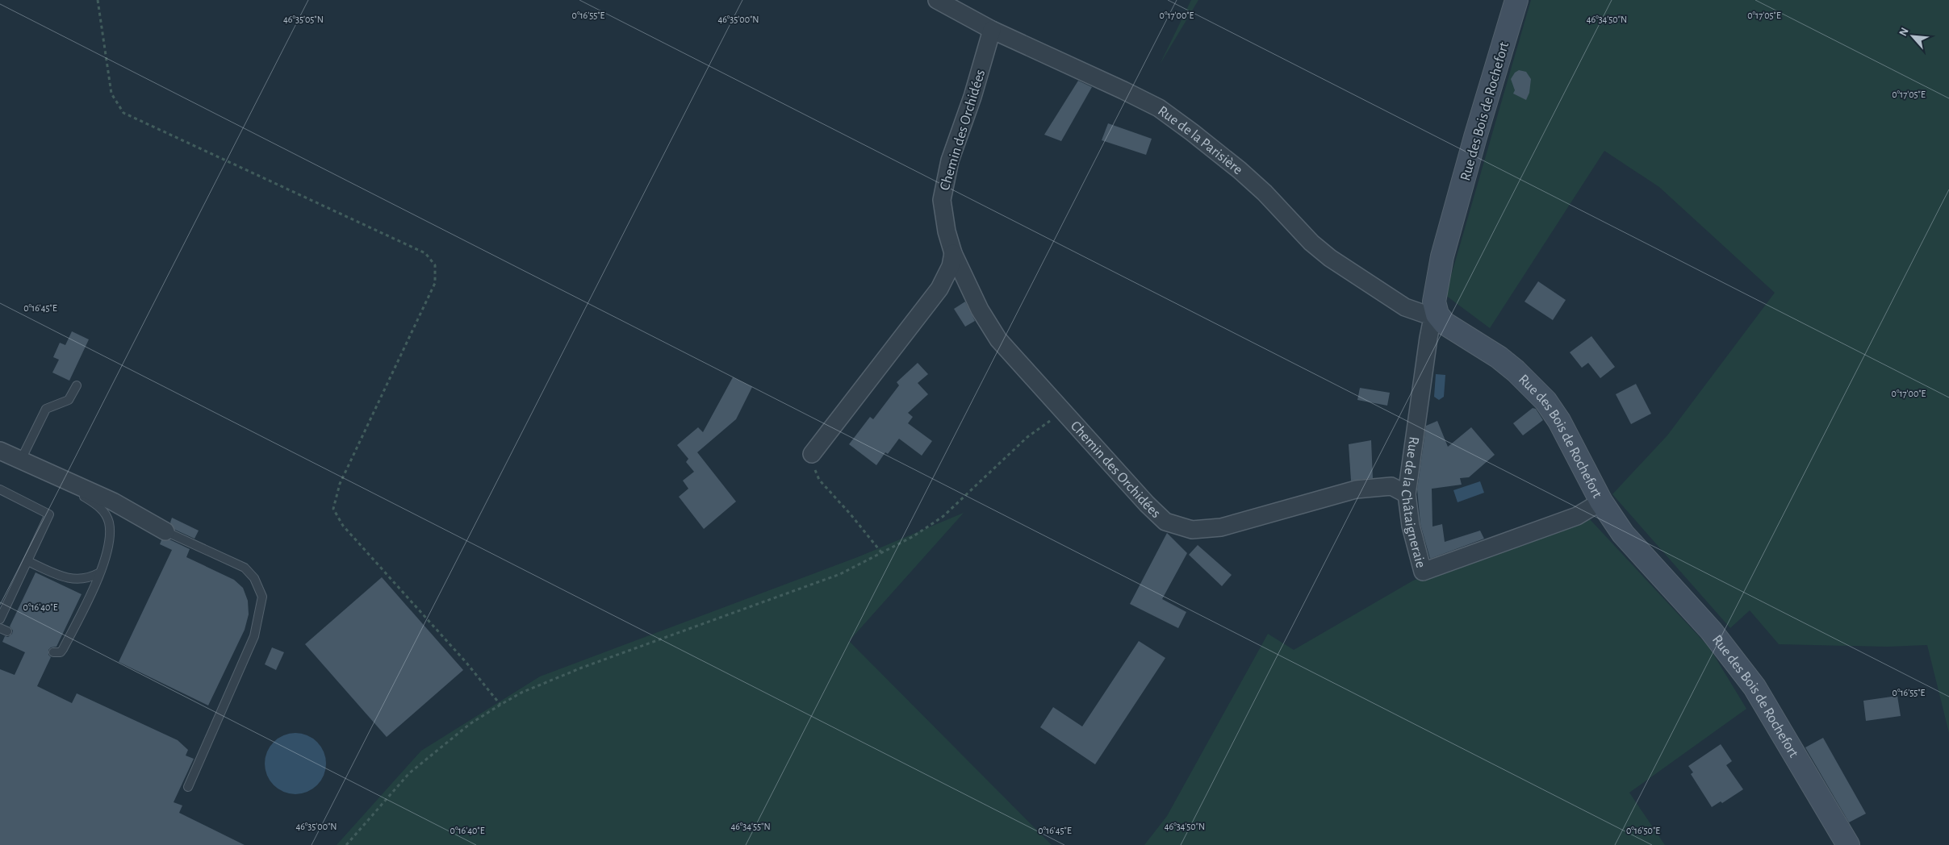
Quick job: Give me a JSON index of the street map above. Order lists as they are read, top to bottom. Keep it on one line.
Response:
{"streets":{"street":["Rue des Bois de Rochefort","Chemin des Orchidées","Rue de la Parisière","Rue de la Châtaigneraie"]},"crossings":[["Rue des Bois de Rochefort","Rue de la Parisière"],["Rue des Bois de Rochefort","Rue de la Châtaigneraie"],["Chemin des Orchidées","Rue de la Parisière"],["Chemin des Orchidées","Rue de la Châtaigneraie"],["Rue de la Parisière","Rue de la Châtaigneraie"]],"north":"top left","coordinates":["0°16'55\"E","0°17'00\"E","0°17'05\"E","46°35'05\"N","46°35'00\"N","46°34'50\"N","0°16'45\"E","0°16'40\"E","46°34'55\"N","0°16'50\"E"]}
